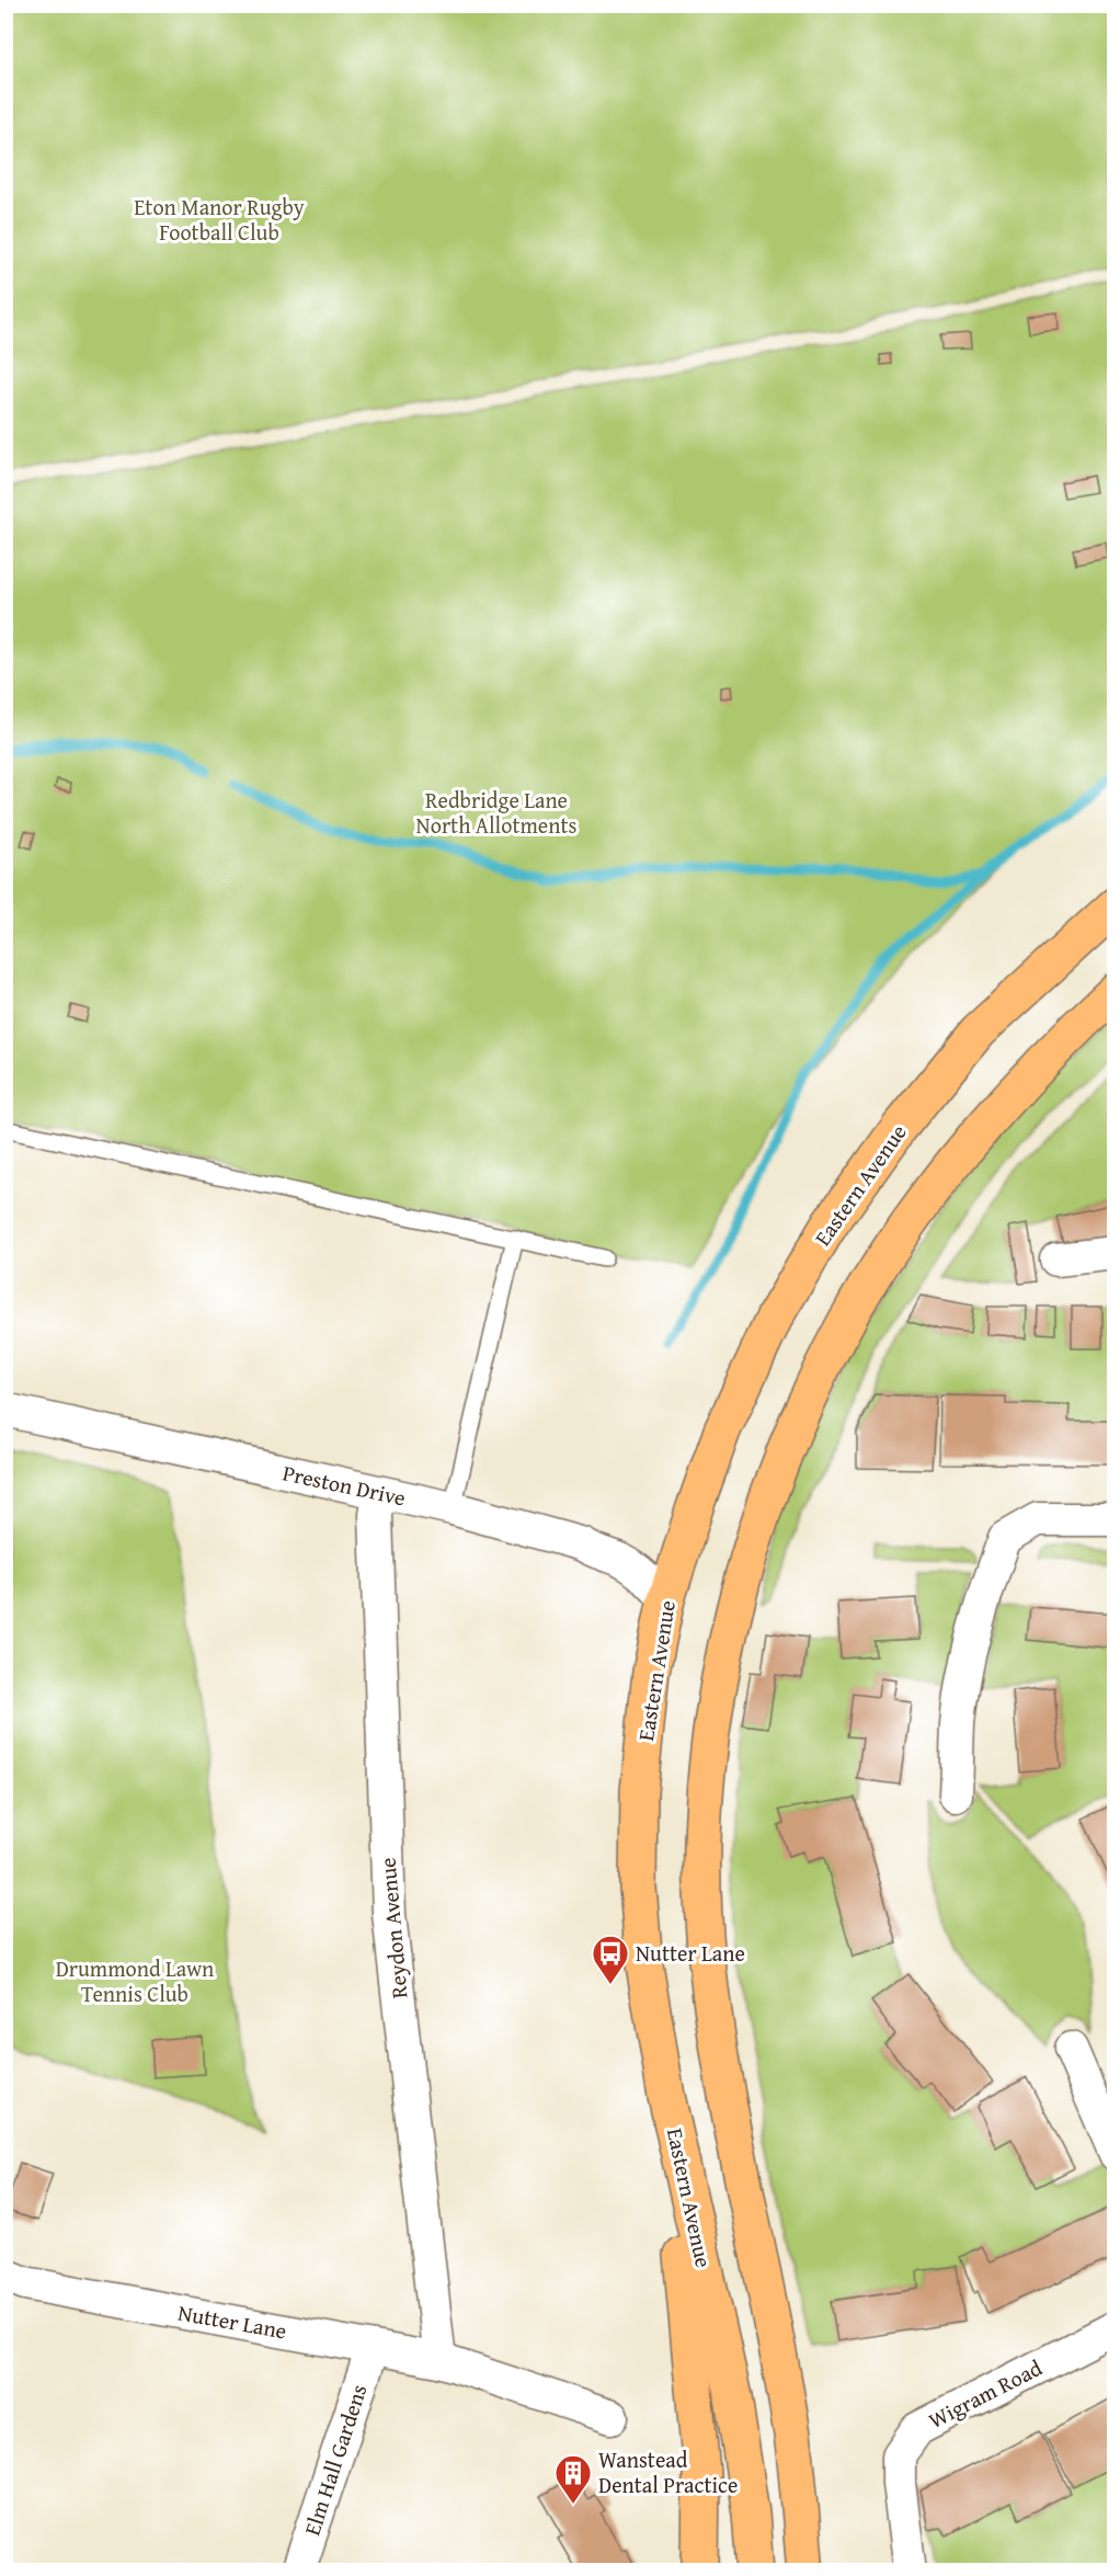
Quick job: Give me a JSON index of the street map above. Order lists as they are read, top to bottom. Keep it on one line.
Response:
{"streets":{"highway":["Eastern Avenue"],"street":["Preston Drive","Reydon Avenue","Nutter Lane","Wigram Road","Elm Hall Gardens"]},"crossings":[["Eastern Avenue","Preston Drive"],["Preston Drive","Reydon Avenue"],["Reydon Avenue","Nutter Lane"],["Nutter Lane","Elm Hall Gardens"]],"parks":["Eton Manor Rugby Football Club","Redbridge Lane North Allotments","Drummond Lawn Tennis Club"],"places":{"bus stop":["Nutter Lane"],"building":["Wanstead Dental Practice"]}}
